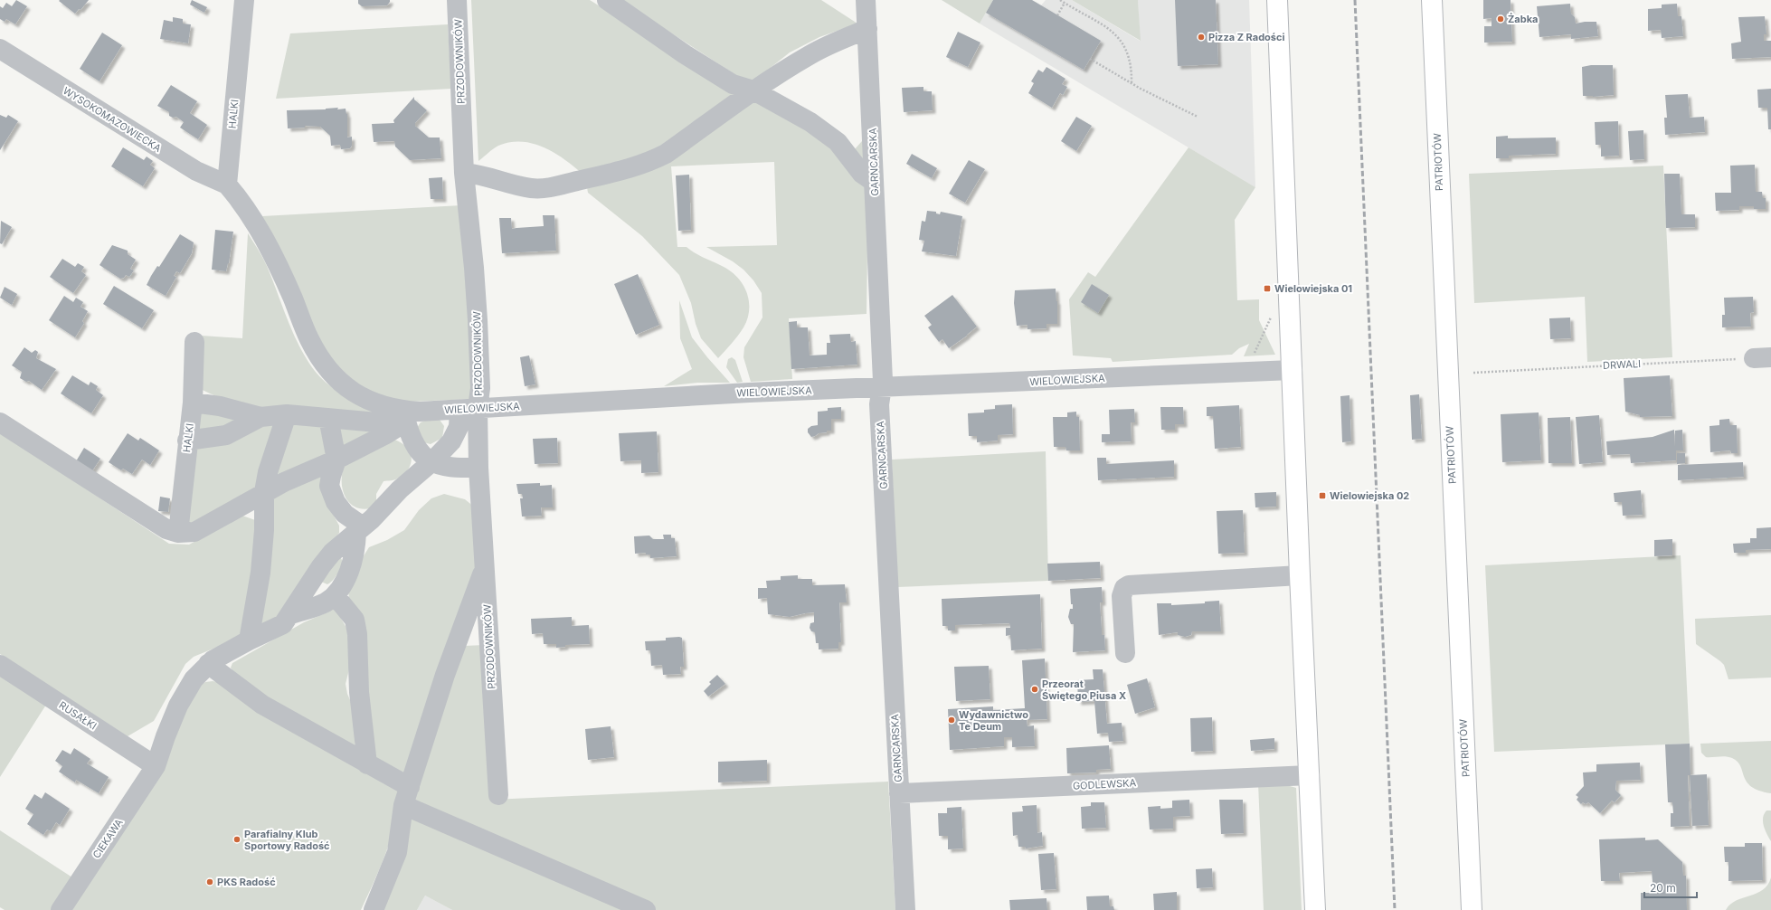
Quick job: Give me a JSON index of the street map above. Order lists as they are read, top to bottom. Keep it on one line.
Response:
{"streets":{"main road":["PATRIOTÓW"],"street":["PRZODOWNIKÓW","HALKI","WYSOKOMAZOWIECKA","GARNCARSKA","WIELOWIEJSKA","RUSAŁKI","GODLEWSKA","CIEKAWA"],"path":["DRWALI"]},"crossings":[["PRZODOWNIKÓW","WIELOWIEJSKA"],["HALKI","WYSOKOMAZOWIECKA"],["HALKI","WIELOWIEJSKA"],["GARNCARSKA","WIELOWIEJSKA"],["GARNCARSKA","GODLEWSKA"],["RUSAŁKI","CIEKAWA"]],"places":{"other":["Żabka","Pizza Z Radości","Przeorat Świętego Piusa X","Wydawnictwo Te Deum","Parafialny Klub Sportowy Radość","PKS Radość"],"transit":["Wielowiejska 01","Wielowiejska 02"]},"scale_bar":"20 m"}
